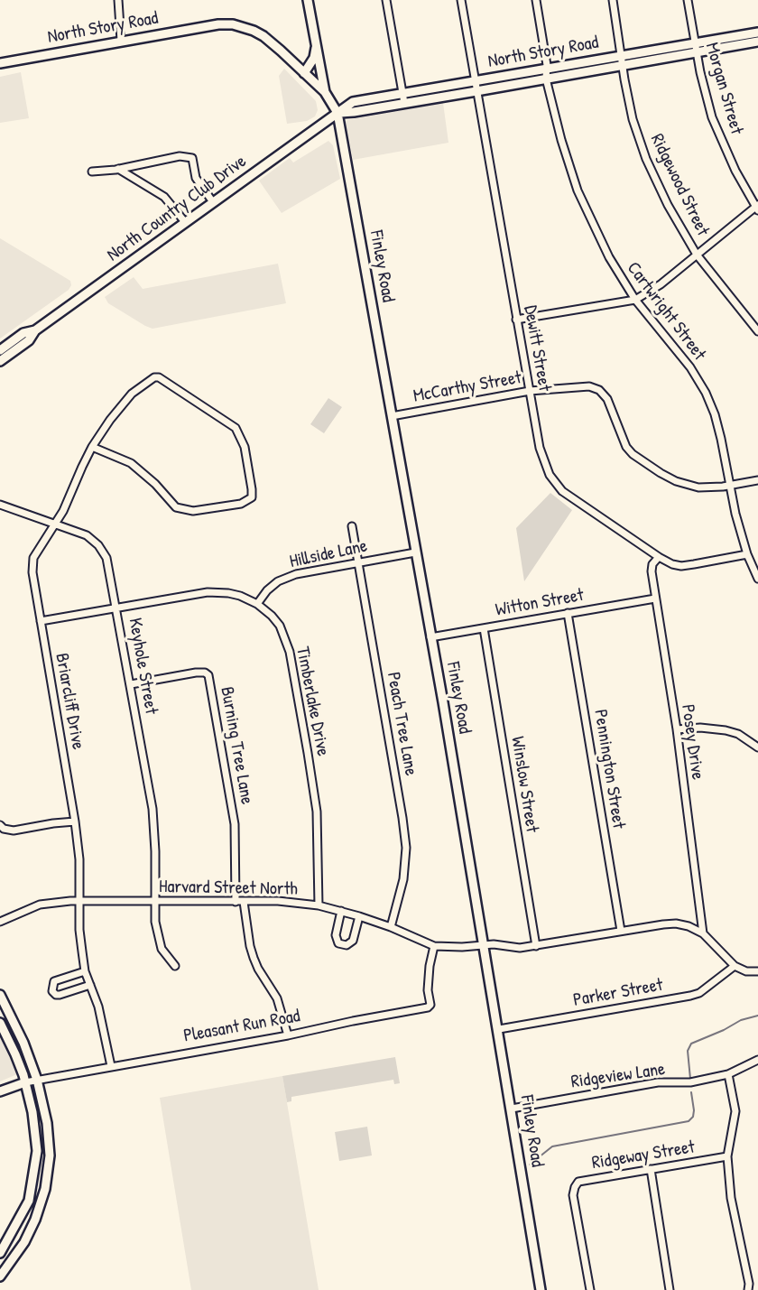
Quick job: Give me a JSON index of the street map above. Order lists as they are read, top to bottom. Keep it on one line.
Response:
{"streets":{"street":["North Story Road","Morgan Street","Ridgewood Street","North Country Club Drive","Finley Road","Cartwright Street","Dewitt Street","McCarthy Street","Hillside Lane","Witton Street","Keyhole Street","Briarcliff Drive","Timberlake Drive","Peach Tree Lane","Posey Drive","Burning Tree Lane","Pennington Street","Winslow Street","Harvard Street North","Parker Street","Pleasant Run Road","Ridgeview Lane","Ridgeway Street"]},"crossings":[["North Story Road","Morgan Street"],["North Story Road","Ridgewood Street"],["North Story Road","North Country Club Drive"],["North Story Road","Finley Road"],["North Story Road","Cartwright Street"],["North Story Road","Dewitt Street"],["North Country Club Drive","Finley Road"],["Finley Road","McCarthy Street"],["Finley Road","Hillside Lane"],["Finley Road","Witton Street"],["Finley Road","Harvard Street North"],["Finley Road","Parker Street"],["Finley Road","Ridgeview Lane"],["Cartwright Street","Dewitt Street"],["Cartwright Street","McCarthy Street"],["Dewitt Street","McCarthy Street"],["Dewitt Street","Posey Drive"],["Hillside Lane","Timberlake Drive"],["Hillside Lane","Peach Tree Lane"],["Witton Street","Posey Drive"],["Witton Street","Pennington Street"],["Witton Street","Winslow Street"],["Keyhole Street","Briarcliff Drive"],["Keyhole Street","Timberlake Drive"],["Keyhole Street","Burning Tree Lane"],["Keyhole Street","Harvard Street North"],["Briarcliff Drive","Timberlake Drive"],["Briarcliff Drive","Harvard Street North"],["Briarcliff Drive","Pleasant Run Road"],["Timberlake Drive","Harvard Street North"],["Peach Tree Lane","Harvard Street North"],["Posey Drive","Harvard Street North"],["Burning Tree Lane","Harvard Street North"],["Pennington Street","Harvard Street North"],["Winslow Street","Harvard Street North"],["Harvard Street North","Parker Street"],["Harvard Street North","Pleasant Run Road"]]}
